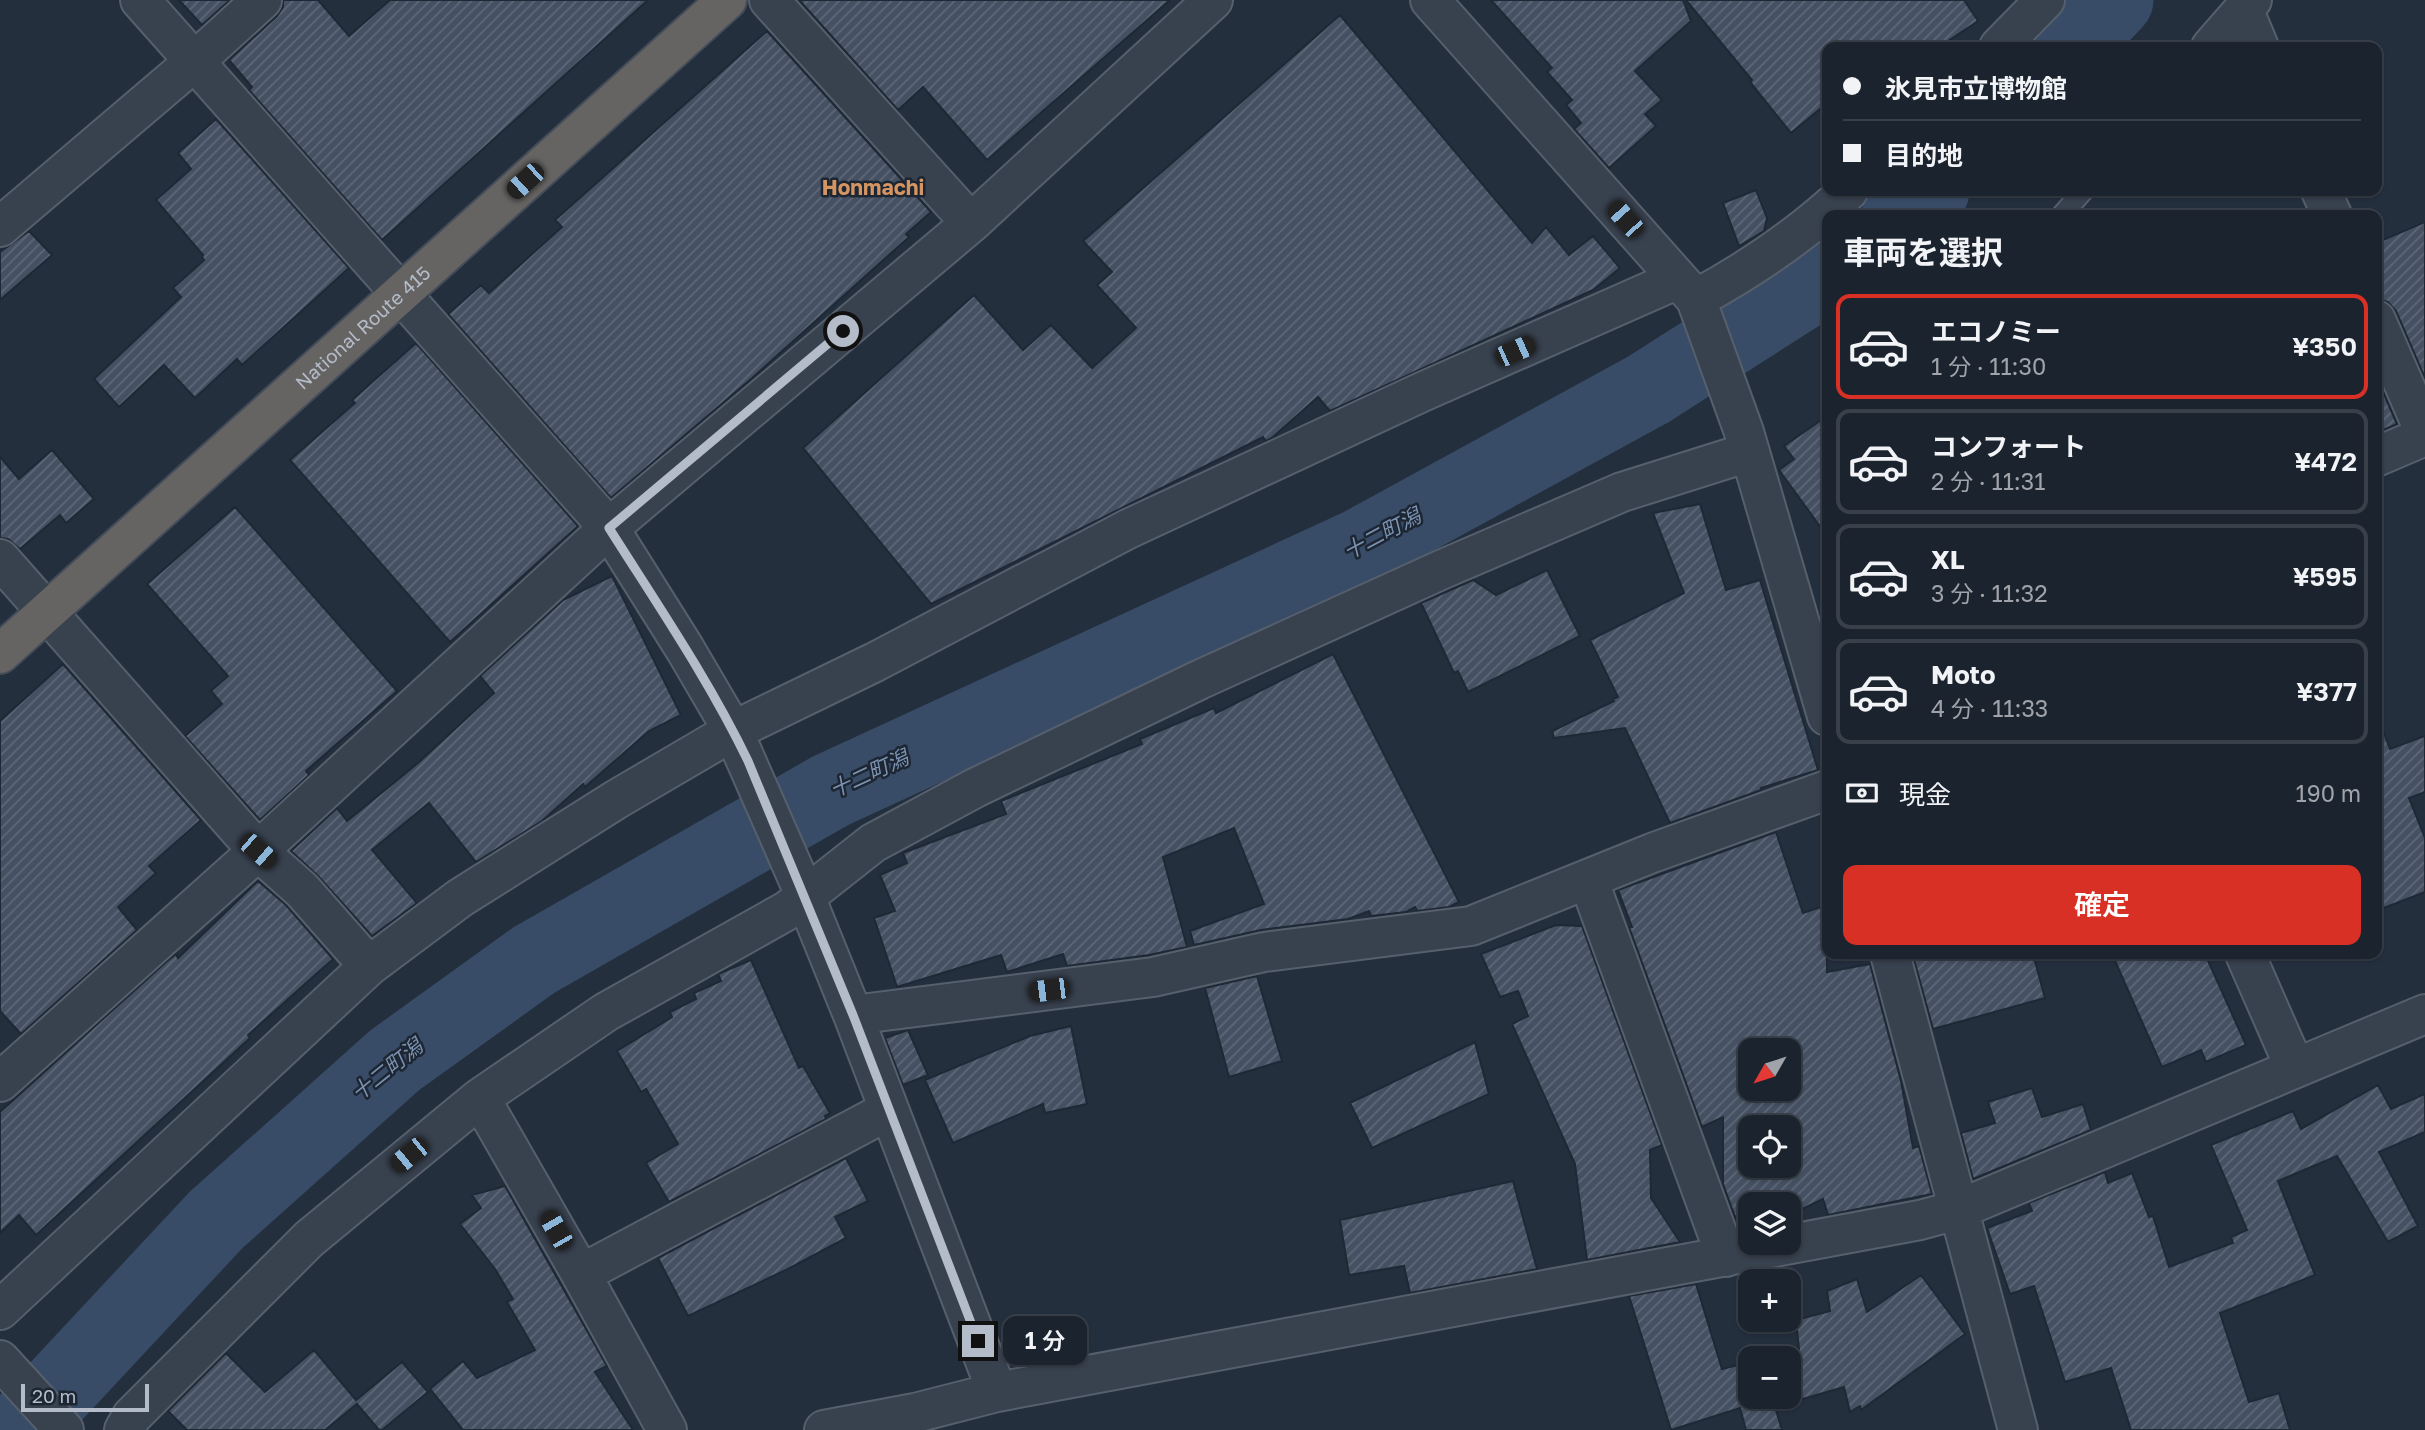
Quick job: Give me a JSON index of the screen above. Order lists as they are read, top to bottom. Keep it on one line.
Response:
{"streets":{"highway":["National Route 415"]},"districts":["Honmachi"],"water":["十二町潟"],"scale_bar":"20 m","north":"bottom left","page":{"banner":["氷見市立博物館","目的地"],"heading":"車両を選択","list":[{"name":"エコノミー","note":"1 分 · 11:30","value":"¥350"},{"name":"コンフォート","note":"2 分 · 11:31","value":"¥472"},{"name":"XL","note":"3 分 · 11:32","value":"¥595"},{"name":"Moto","note":"4 分 · 11:33","value":"¥377"}],"pay":["現金","190 m"],"buttons":"確定","map_buttons":["+","−"],"bubble":"1 分","scale":"20 m"}}
